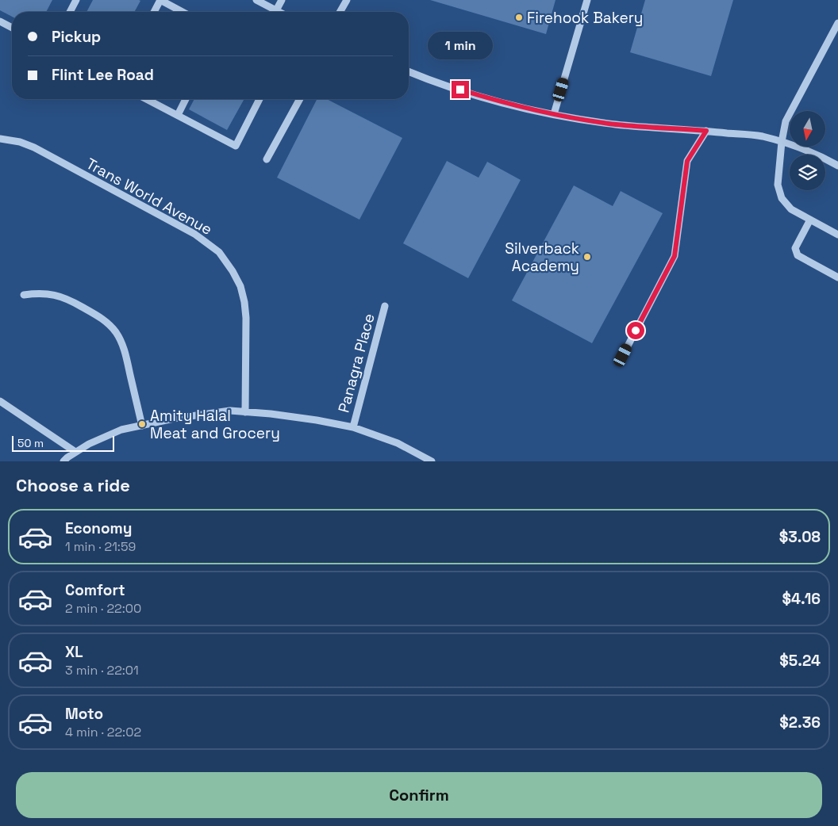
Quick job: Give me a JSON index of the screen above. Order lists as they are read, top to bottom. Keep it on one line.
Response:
{"streets":{"street":["Trans World Avenue","Panagra Place"]},"places":["Firehook Bakery","Silverback Academy","Amity Halal Meat and Grocery"],"scale_bar":"50 m","north":"bottom","page":{"banner":["Pickup","Flint Lee Road"],"bubble":"1 min","scale":"50 m","heading":"Choose a ride","list":[{"name":"Economy","note":"1 min · 21:59","value":"$3.08"},{"name":"Comfort","note":"2 min · 22:00","value":"$4.16"},{"name":"XL","note":"3 min · 22:01","value":"$5.24"},{"name":"Moto","note":"4 min · 22:02","value":"$2.36"}],"buttons":"Confirm"}}
